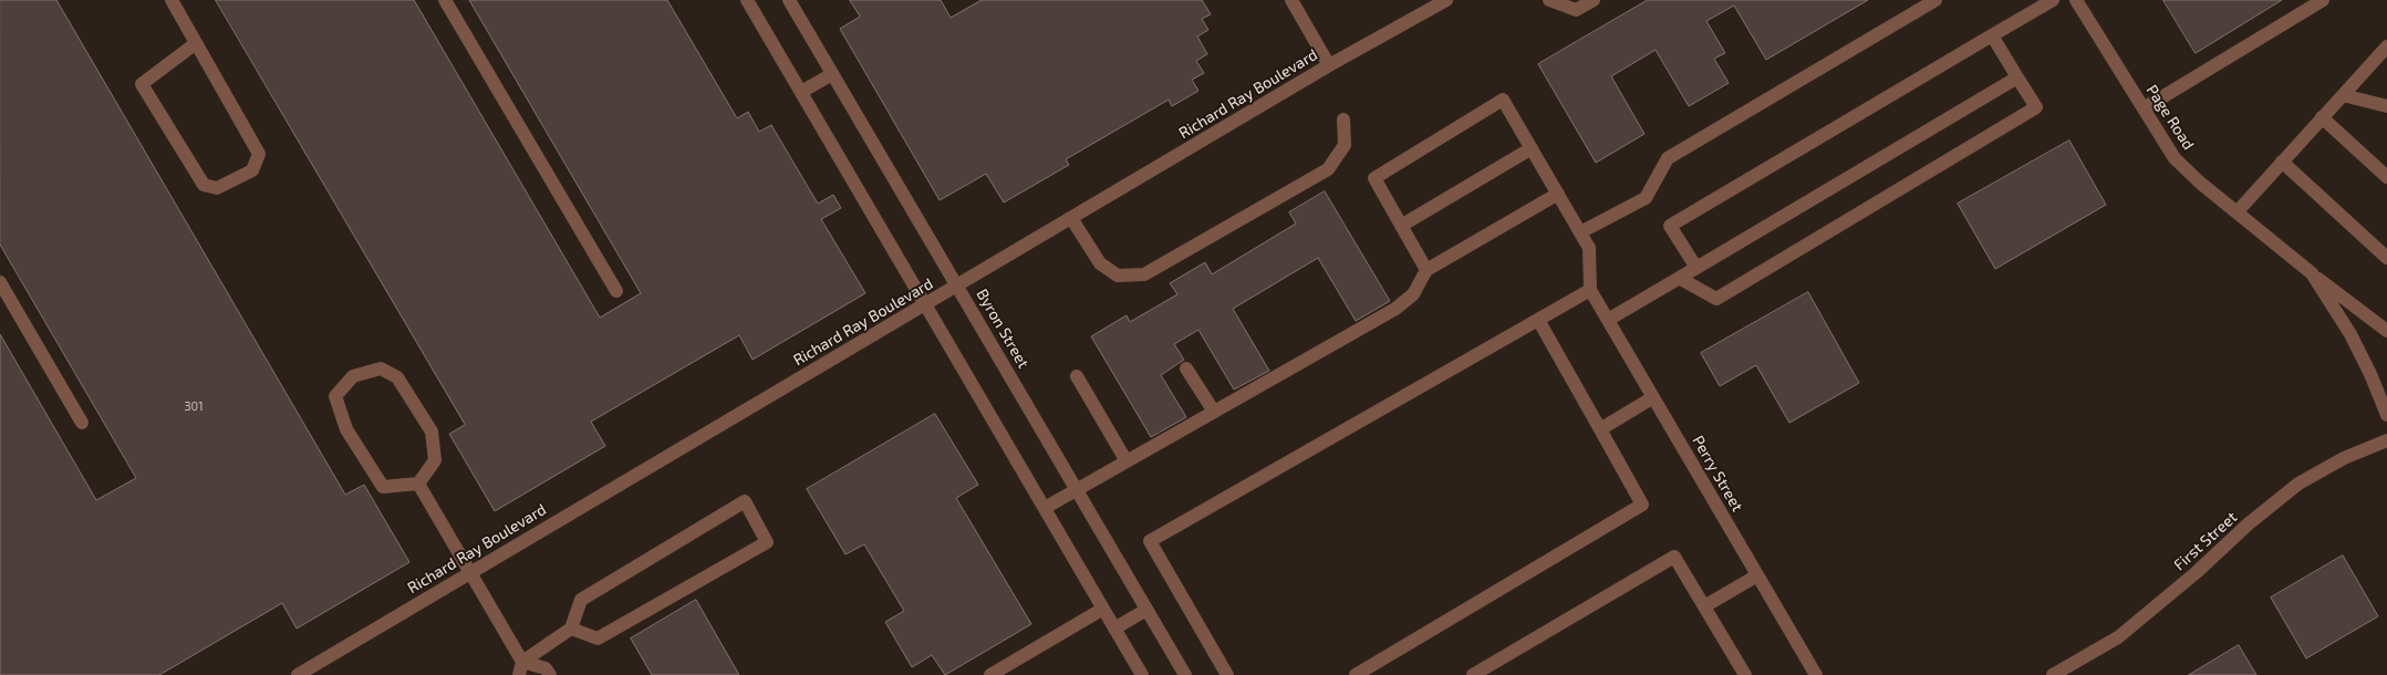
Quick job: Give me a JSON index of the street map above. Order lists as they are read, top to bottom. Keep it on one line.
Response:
{"streets":{"street":["Richard Ray Boulevard","Page Road","Byron Street","Perry Street","First Street"]},"crossings":[["Richard Ray Boulevard","Byron Street"]],"house_numbers":["301"]}
